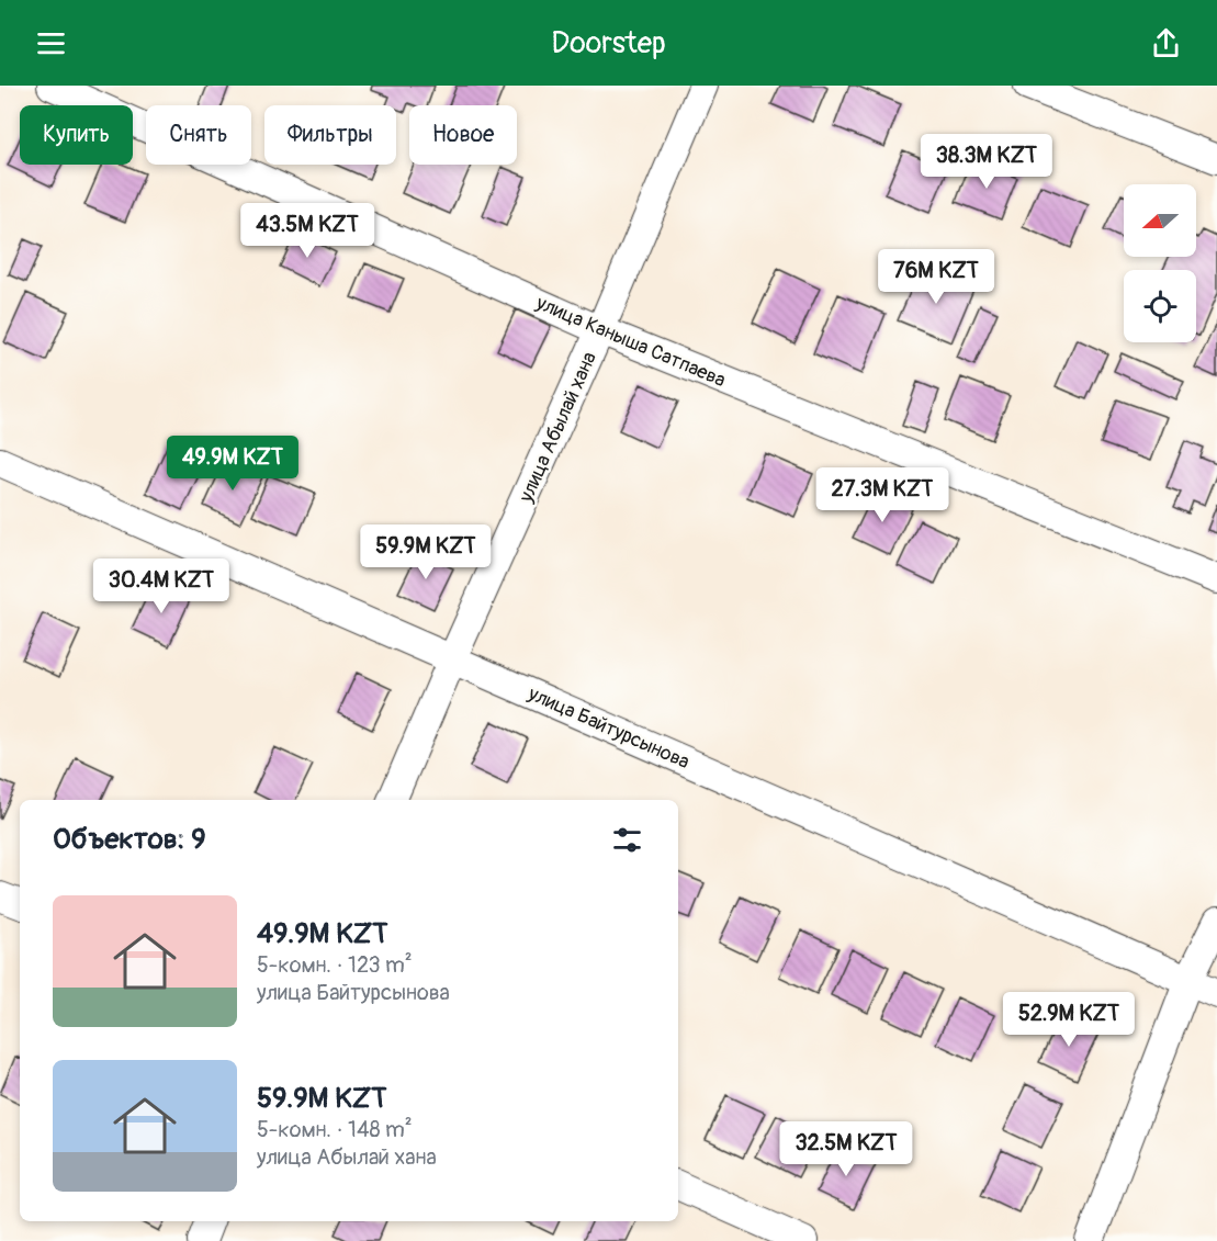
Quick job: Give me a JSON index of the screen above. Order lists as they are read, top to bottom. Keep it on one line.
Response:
{"streets":{"street":["улица Каныша Сатпаева","улица Абылай хана","улица Байтурсынова"]},"crossings":[["улица Каныша Сатпаева","улица Абылай хана"],["улица Абылай хана","улица Байтурсынова"]],"north":"left","page":{"header":"Doorstep","chip":["Купить","Снять","Фильтры","Новое"],"price":["38.3M KZT","43.5M KZT","76M KZT","49.9M KZT","27.3M KZT","59.9M KZT","30.4M KZT","52.9M KZT","32.5M KZT"],"heading":"Объектов: 9","list":[{"name":"49.9M KZT","note":"5-комн. · 123 m² · улица Байтурсынова"},{"name":"59.9M KZT","note":"5-комн. · 148 m² · улица Абылай хана"}]}}
